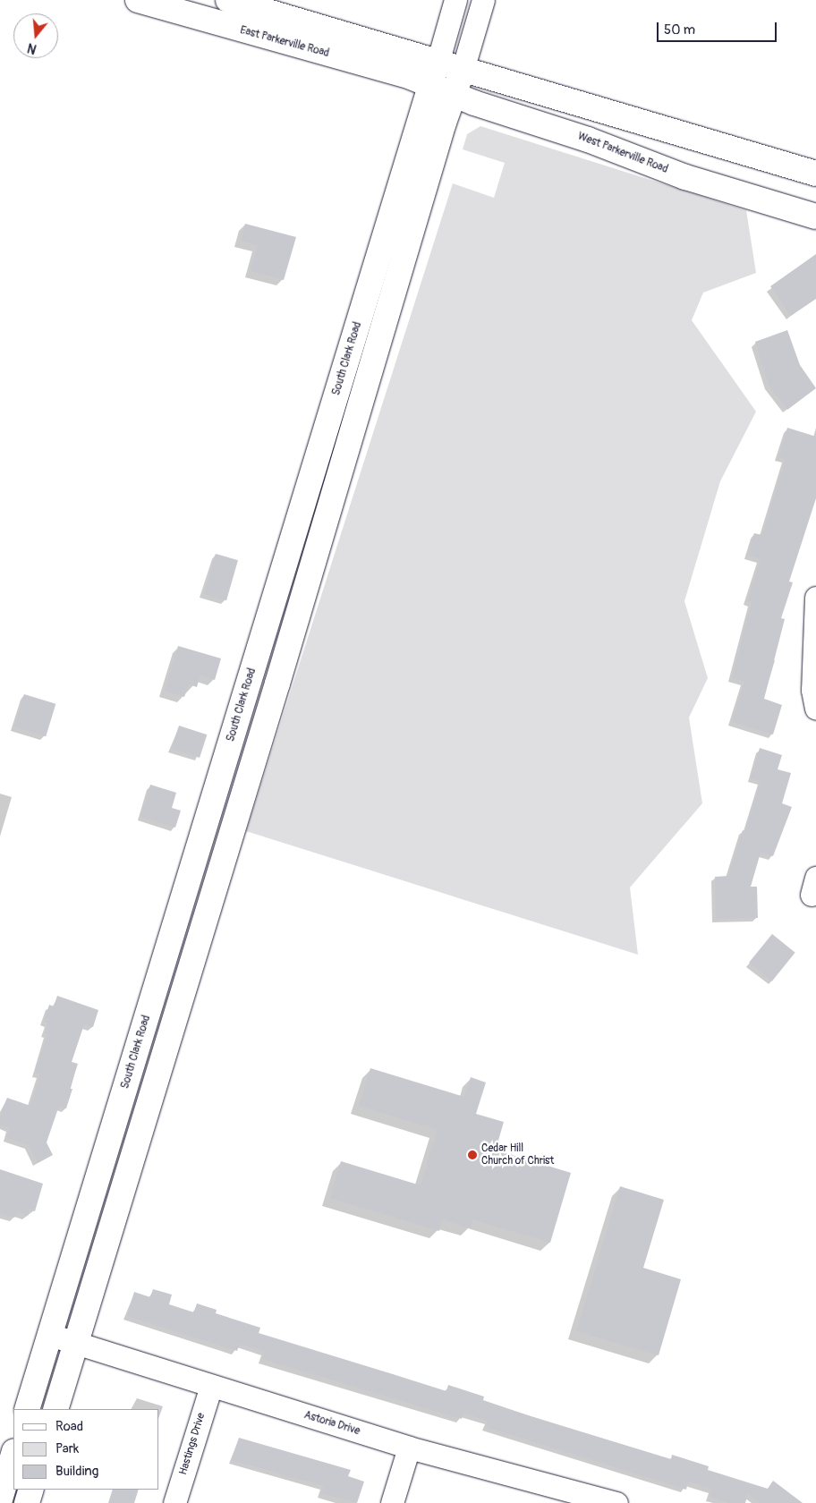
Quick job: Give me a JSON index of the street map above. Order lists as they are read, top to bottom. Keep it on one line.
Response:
{"streets":{"main road":["East Parkerville Road","West Parkerville Road","South Clark Road"],"street":["Astoria Drive","Hastings Drive"]},"crossings":[["East Parkerville Road","West Parkerville Road"],["East Parkerville Road","South Clark Road"],["West Parkerville Road","South Clark Road"],["South Clark Road","Astoria Drive"],["Astoria Drive","Hastings Drive"]],"places":["Cedar Hill Church of Christ"],"legend":["Road","Park","Building"],"scale_bar":"50 m","north":"bottom"}
